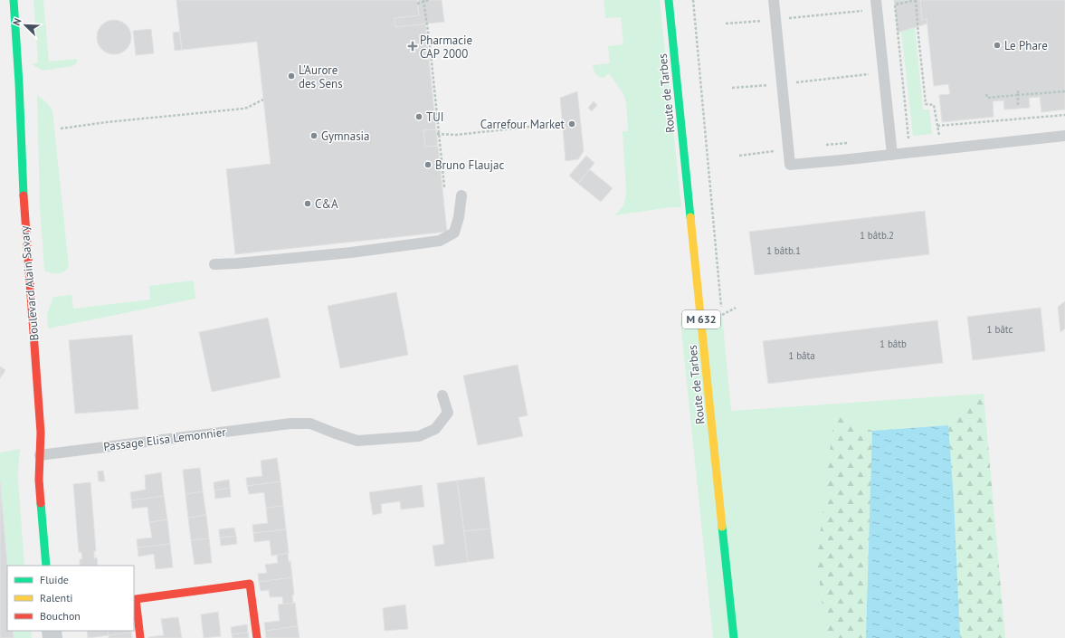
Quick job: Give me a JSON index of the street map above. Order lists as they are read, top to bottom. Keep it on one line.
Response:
{"streets":{"street":["Route de Tarbes","Boulevard Alain Savary","M 632"],"lane":["Passage Elisa Lemonnier"]},"crossings":[["Boulevard Alain Savary","Passage Elisa Lemonnier"]],"places":{"other":["Le Phare","L'Aurore des Sens","TUI","Carrefour Market","Gymnasia","Bruno Flaujac","C&A"],"health":["Pharmacie CAP 2000"]},"house_numbers":["1 bâtb.2","1 bâtb.1","1 bâtc","1 bâtb","1 bâta"],"legend":["Fluide","Ralenti","Bouchon"],"north":"top left"}
